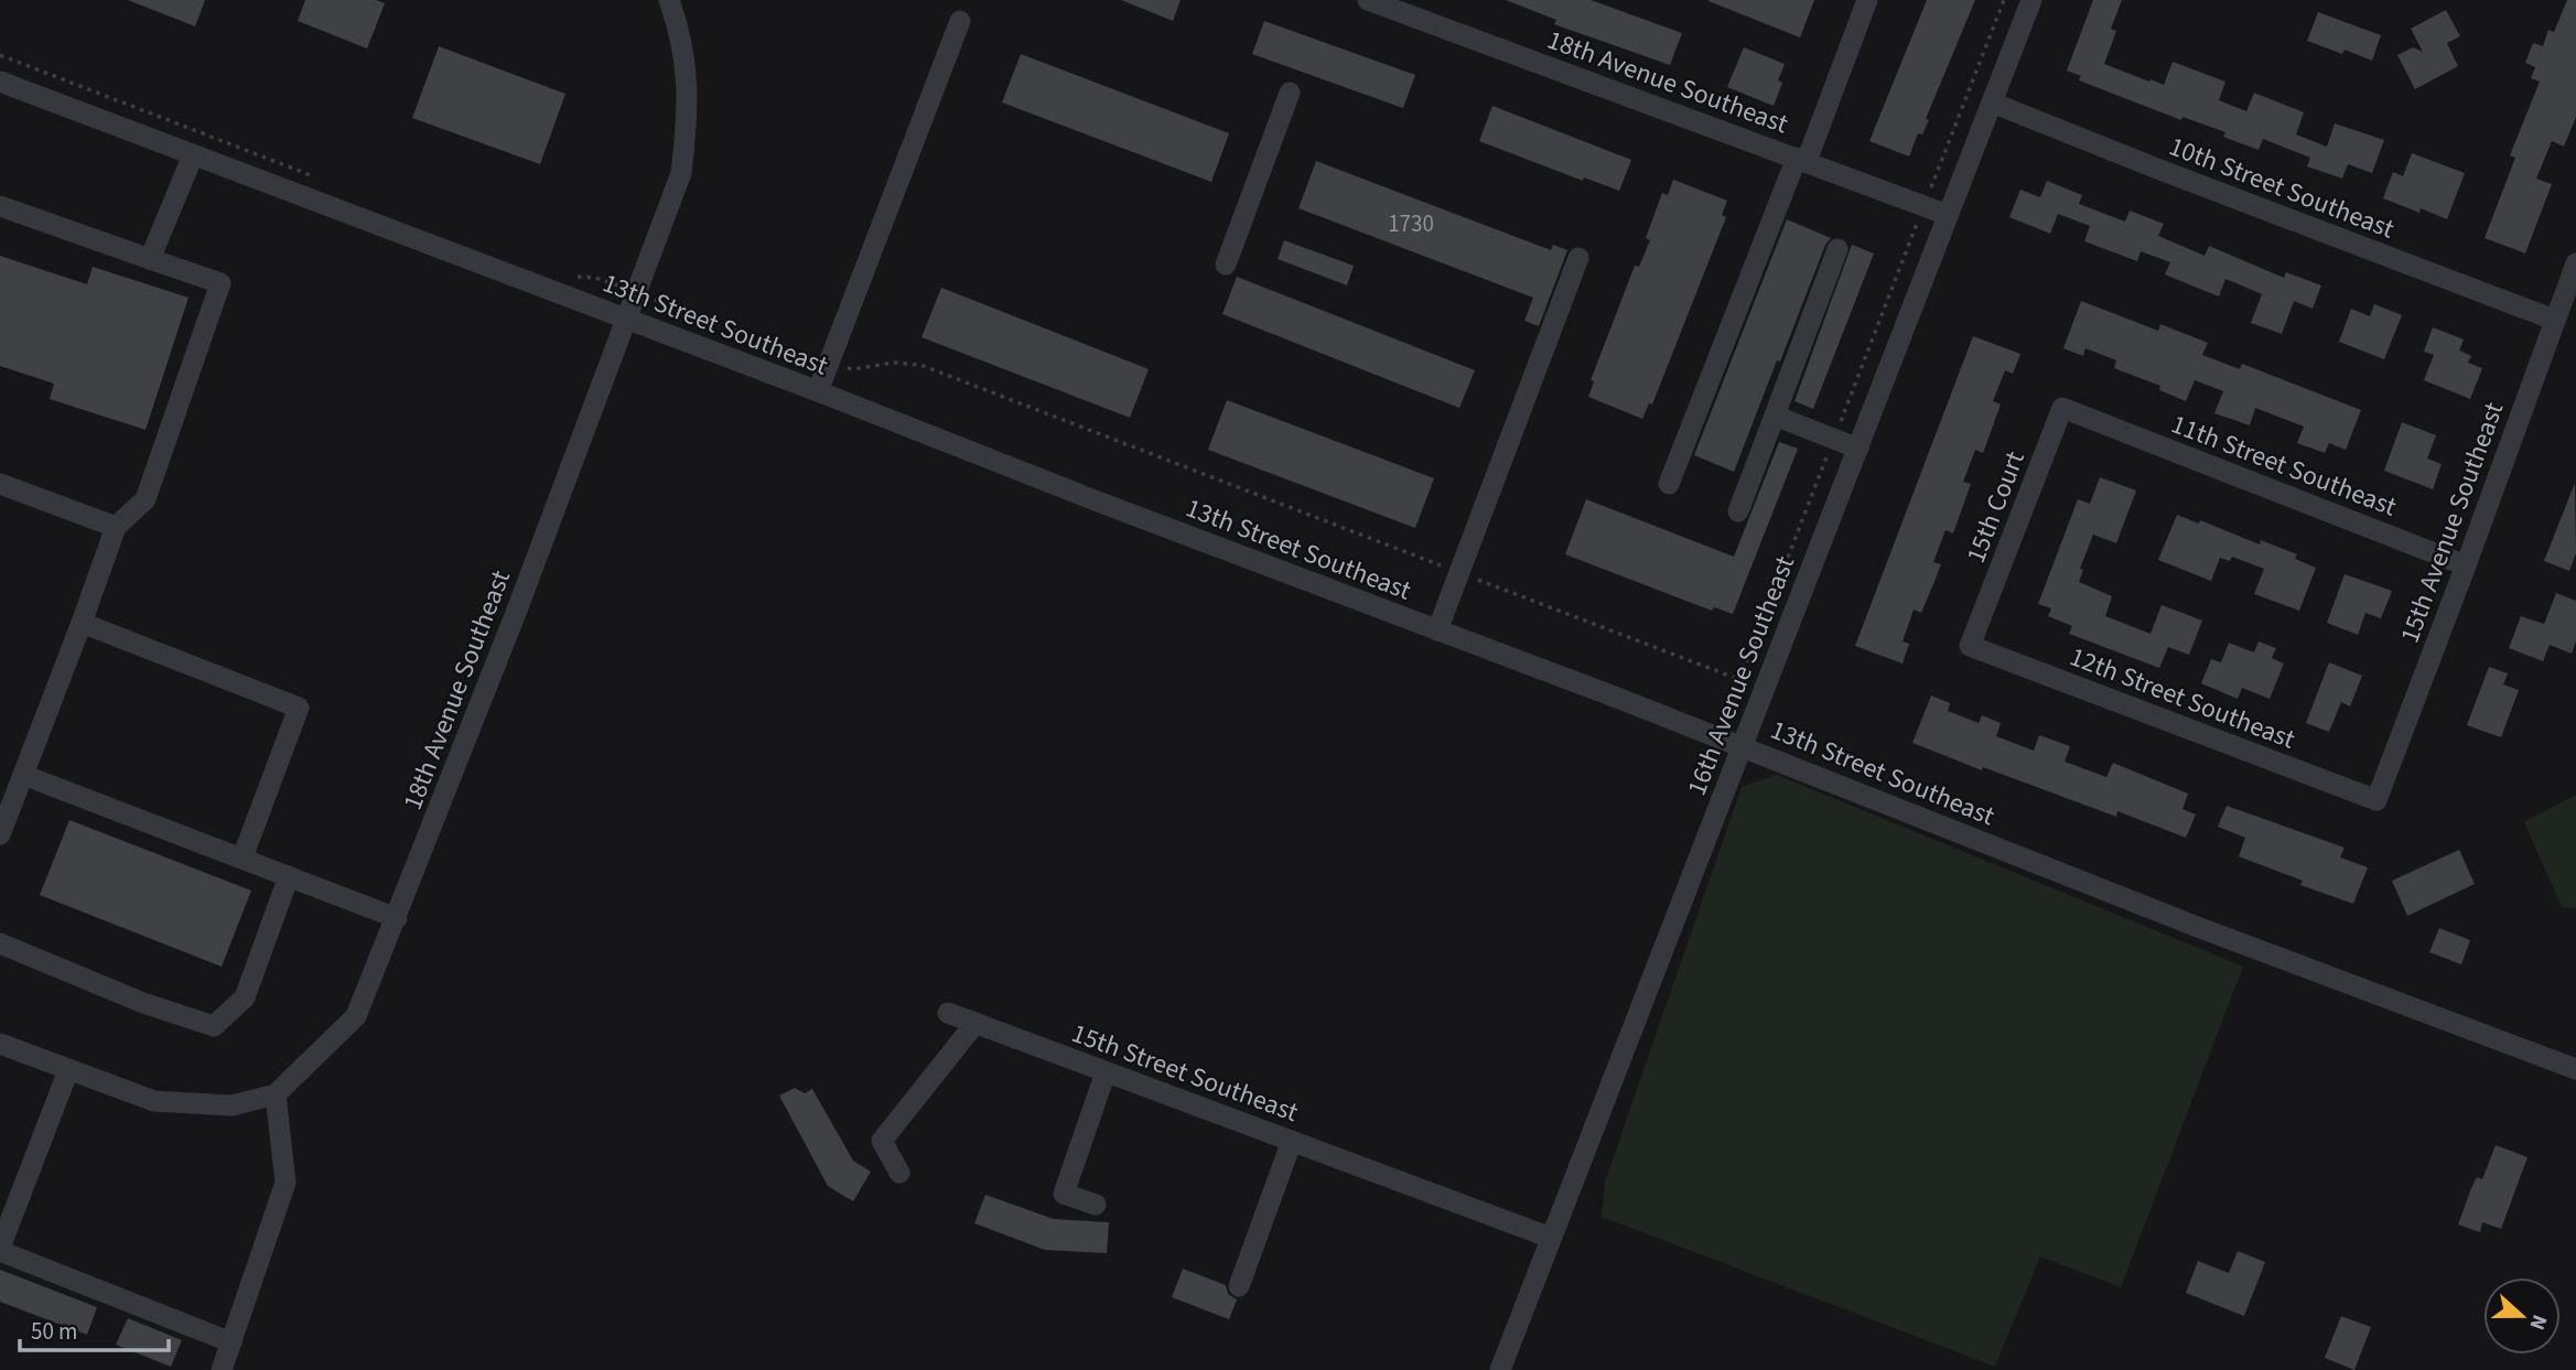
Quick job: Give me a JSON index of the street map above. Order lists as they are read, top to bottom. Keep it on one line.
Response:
{"streets":{"street":["18th Avenue Southeast","10th Street Southeast","13th Street Southeast","11th Street Southeast","15th Court","15th Avenue Southeast","16th Avenue Southeast","12th Street Southeast","15th Street Southeast"]},"crossings":[["18th Avenue Southeast","13th Street Southeast"],["18th Avenue Southeast","16th Avenue Southeast"],["10th Street Southeast","15th Avenue Southeast"],["10th Street Southeast","16th Avenue Southeast"],["13th Street Southeast","16th Avenue Southeast"],["11th Street Southeast","15th Court"],["11th Street Southeast","15th Avenue Southeast"],["15th Court","12th Street Southeast"],["15th Avenue Southeast","12th Street Southeast"],["16th Avenue Southeast","15th Street Southeast"]],"house_numbers":["1730"],"scale_bar":"50 m","north":"right"}
